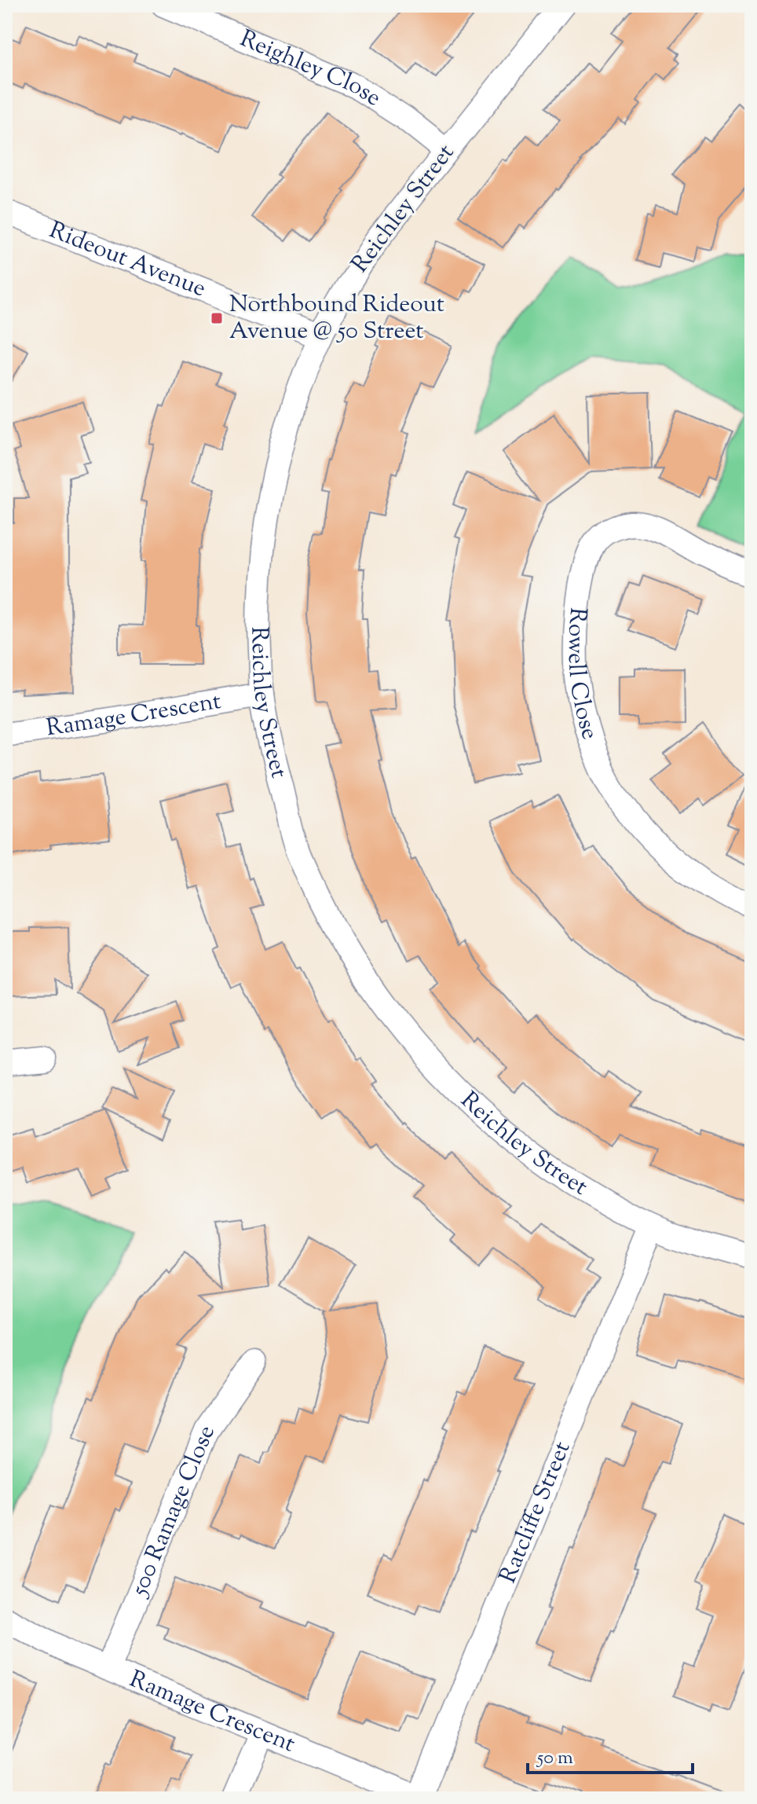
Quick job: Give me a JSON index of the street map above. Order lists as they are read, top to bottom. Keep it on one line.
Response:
{"streets":{"street":["Reighley Close","Reichley Street","Rideout Avenue","Rowell Close","Ramage Crescent","500 Ramage Close","Ratcliffe Street"]},"crossings":[["Reighley Close","Reichley Street"],["Reichley Street","Rideout Avenue"],["Reichley Street","Ramage Crescent"],["Reichley Street","Ratcliffe Street"],["Ramage Crescent","500 Ramage Close"],["Ramage Crescent","Ratcliffe Street"]],"places":{"transit":["Northbound Rideout Avenue @ 50 Street"]},"scale_bar":"50 m"}
